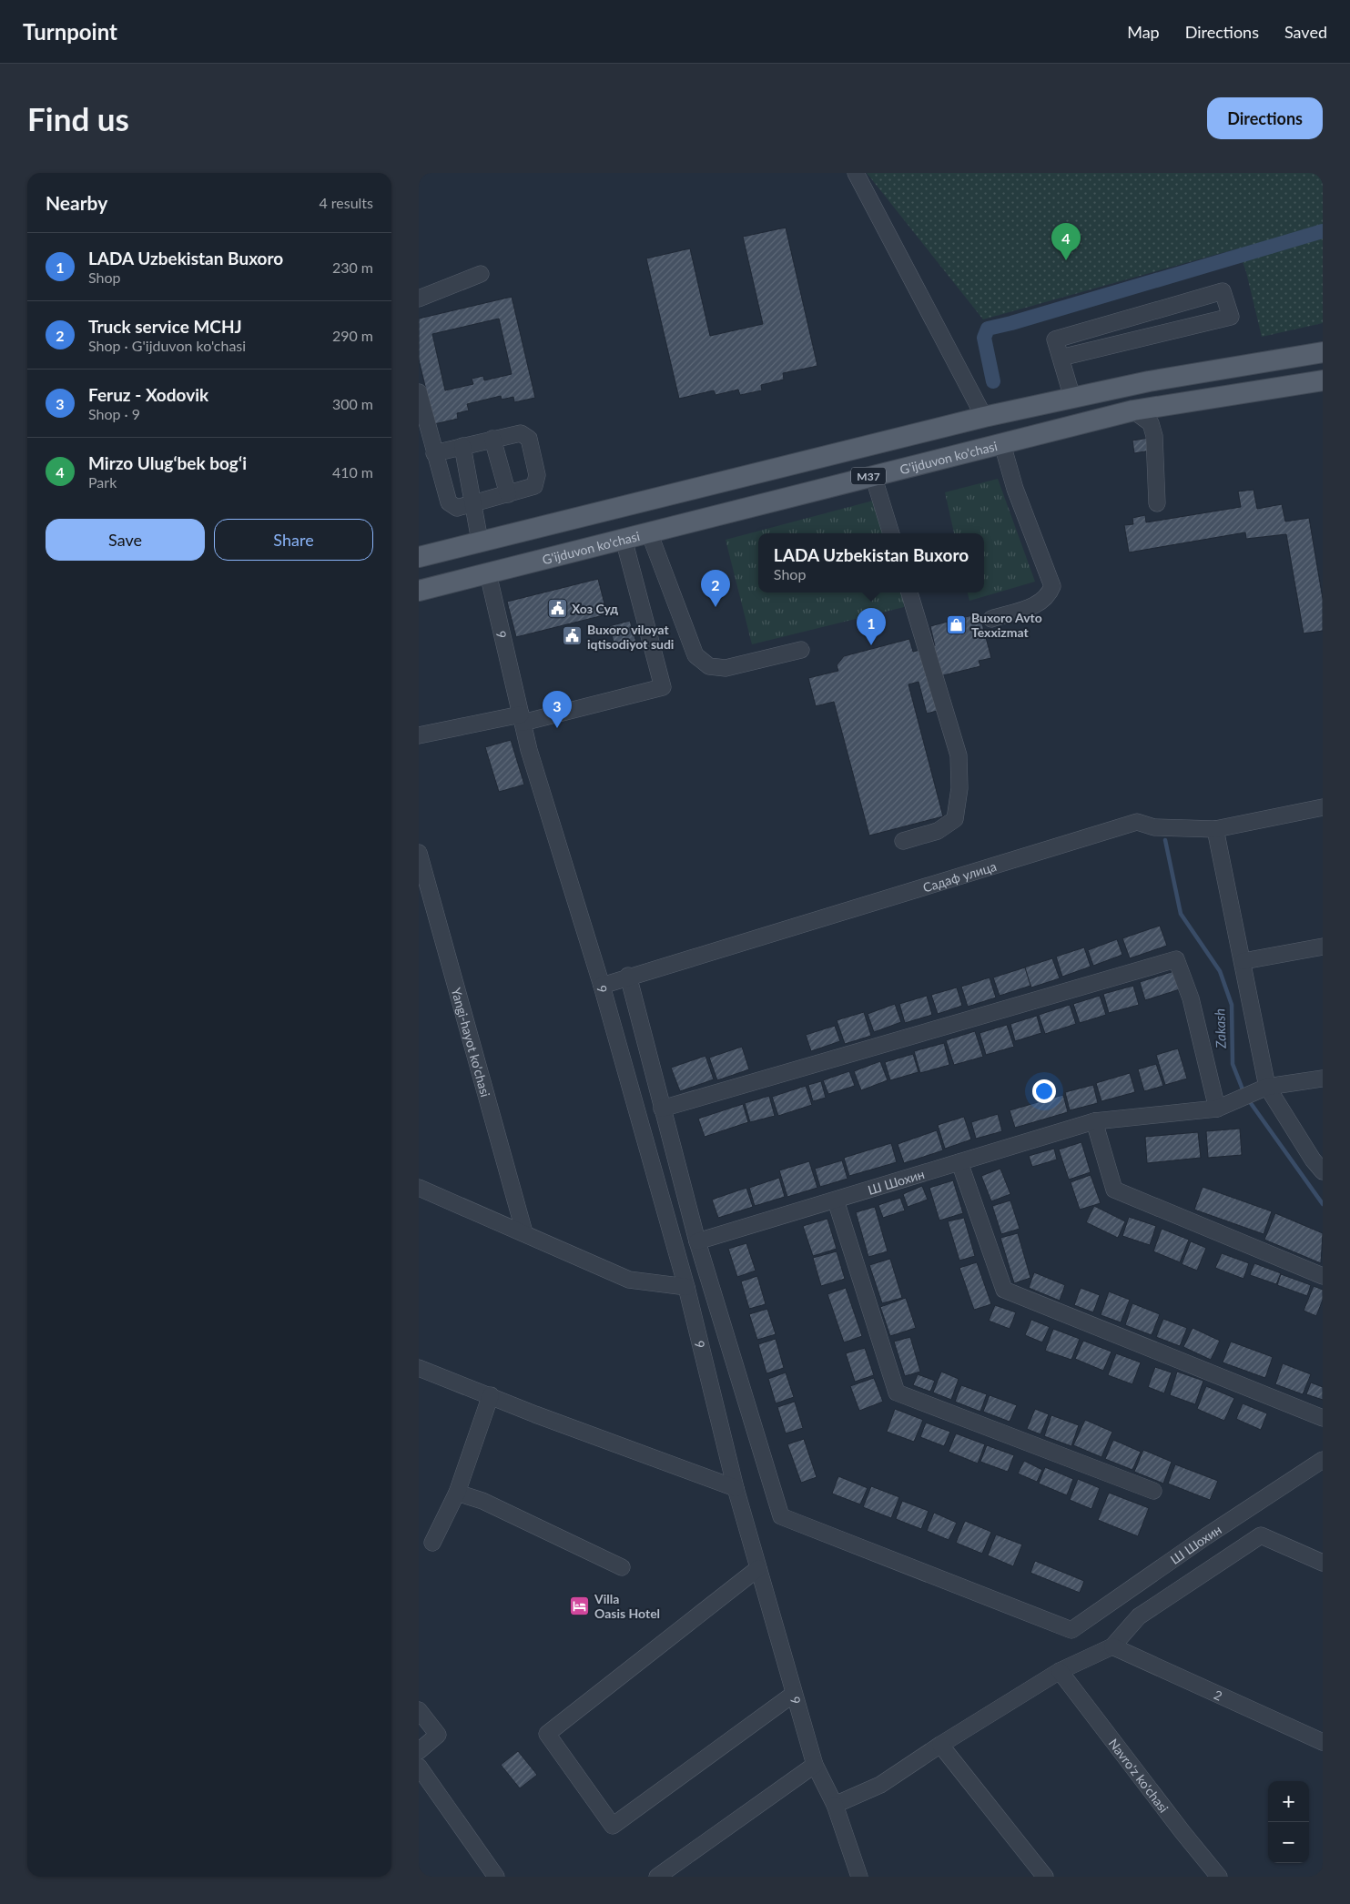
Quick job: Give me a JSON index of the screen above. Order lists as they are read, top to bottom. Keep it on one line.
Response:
{"streets":{"main road":["G'ijduvon ko'chasi","M37"],"street":["9","Садаф улица","Yangi-hayot ko'chasi","Ш Шохин","2","Navro'z ko'chasi"]},"crossings":[["G'ijduvon ko'chasi","9"],["9","Садаф улица"]],"water":["Zakash"],"places":{"public building":["Хоз Суд","Buxoro viloyat iqtisodiyot sudi"],"shop":["Buxoro Avto Texxizmat"],"hotel":["Villa Oasis Hotel"]},"page":{"header":"Turnpoint","nav":["Map","Directions","Saved"],"buttons":["Directions",["Save","Share"]],"title":"Find us","heading":["Nearby","4 results"],"pins":["4","2","1","3"],"list":[{"mark":"1","name":"LADA Uzbekistan Buxoro","note":"Shop","value":"230 m"},{"mark":"2","name":"Truck service MCHJ","note":"Shop · G'ijduvon ko'chasi","value":"290 m"},{"mark":"3","name":"Feruz - Xodovik","note":"Shop · 9","value":"300 m"},{"mark":"4","name":"Mirzo Ulugʻbek bogʻi","note":"Park","value":"410 m"}],"popup":["LADA Uzbekistan Buxoro","Shop"],"map_buttons":["+","−"]}}
